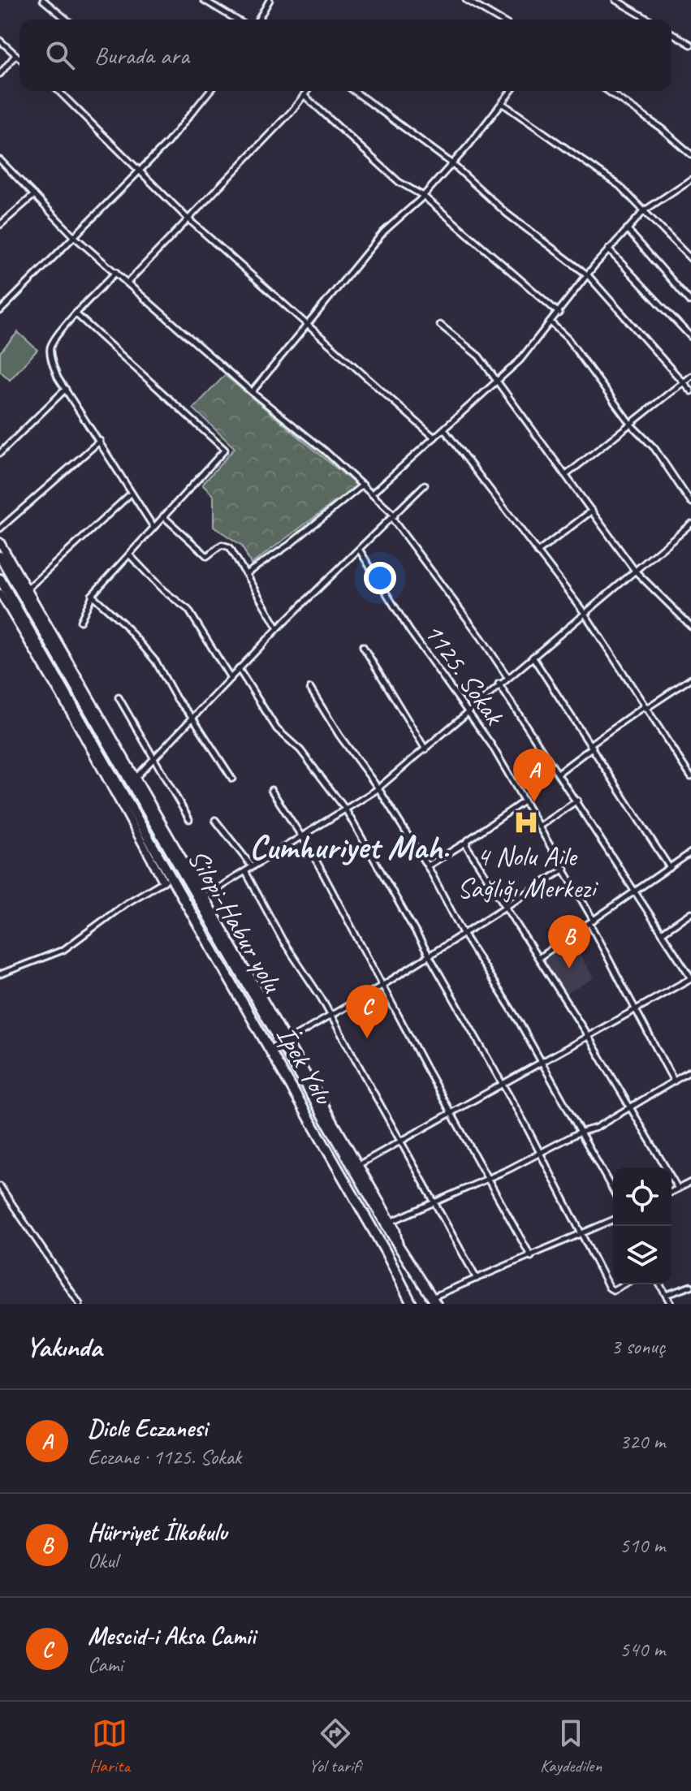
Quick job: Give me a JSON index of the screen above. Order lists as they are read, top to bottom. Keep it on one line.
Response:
{"streets":{"highway":["Silopi-Habur yolu","İpek Yolu"],"street":["1125. Sokak"]},"districts":["Cumhuriyet Mah."],"places":{"hospital":["4 Nolu Aile Sağlığı Merkezi"]},"page":{"search":"Burada ara","pins":["A","B","C"],"heading":["Yakında","3 sonuç"],"list":[{"mark":"A","name":"Dicle Eczanesi","note":"Eczane · 1125. Sokak","value":"320 m"},{"mark":"B","name":"Hürriyet İlkokulu","note":"Okul","value":"510 m"},{"mark":"C","name":"Mescid-i Aksa Camii","note":"Cami","value":"540 m"}],"nav":["Harita","Yol tarifi","Kaydedilen"]}}
